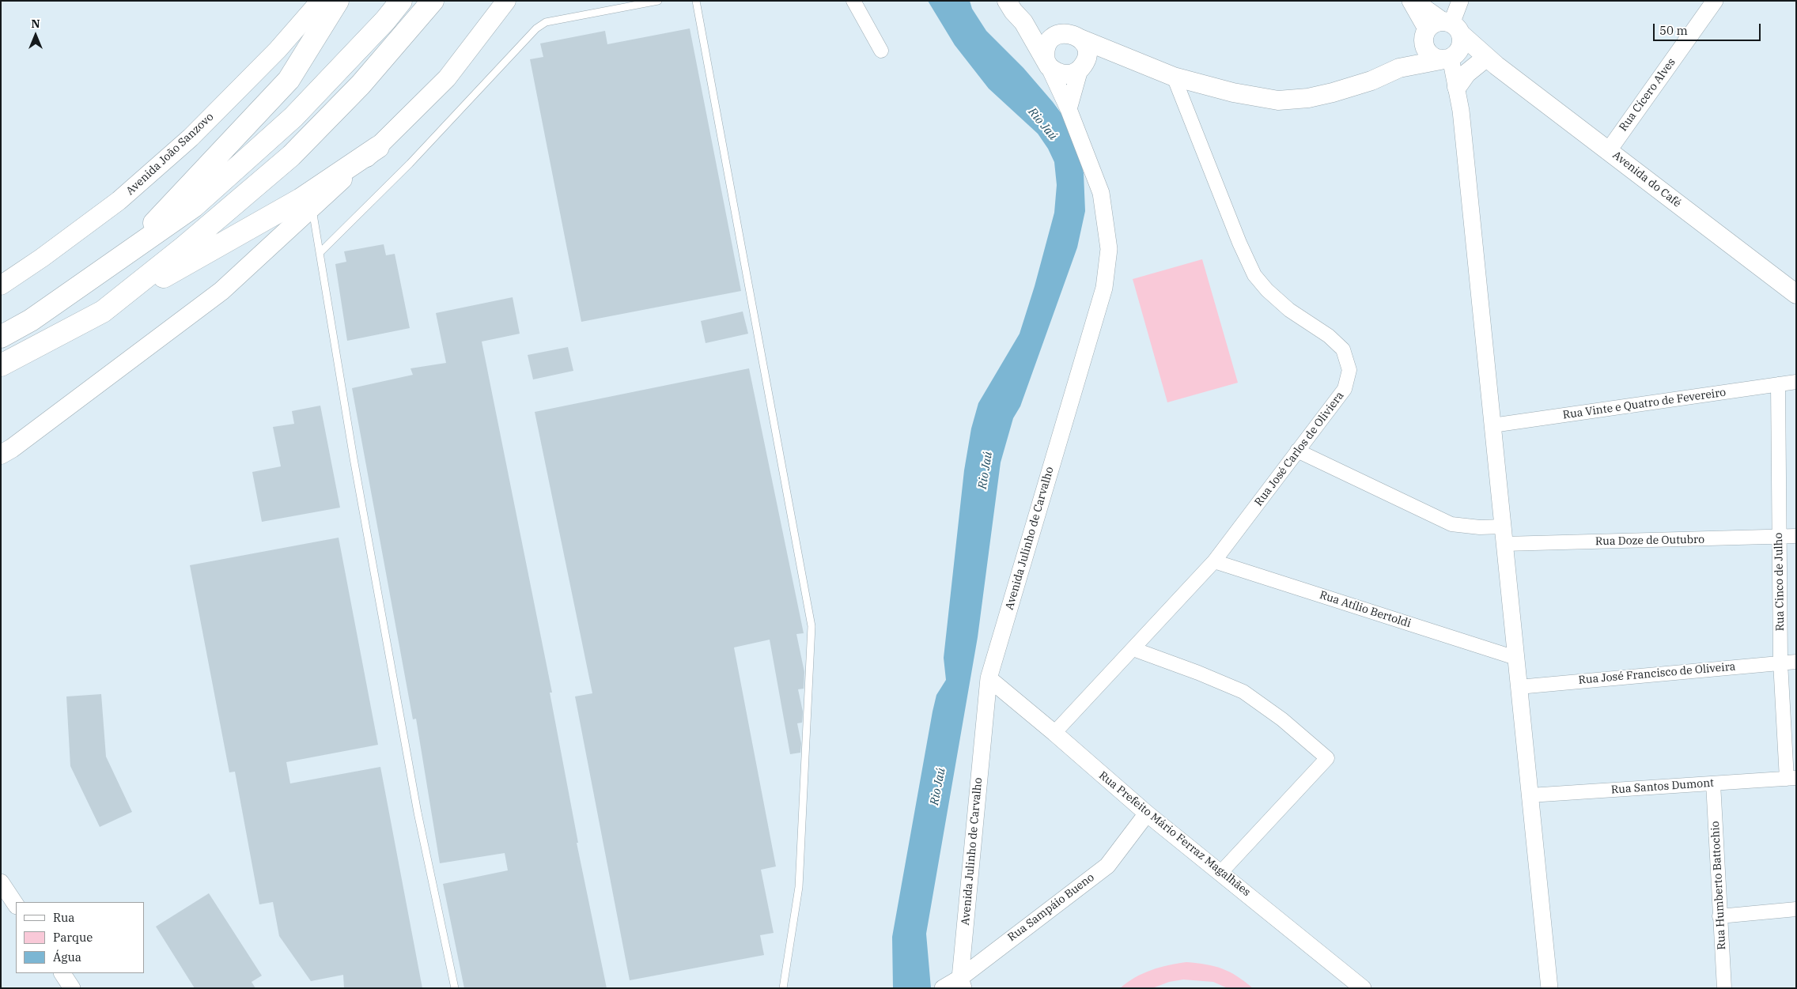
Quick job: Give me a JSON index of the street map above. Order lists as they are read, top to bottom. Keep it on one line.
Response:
{"streets":{"main road":["Avenida João Sanzovo","Avenida do Café","Avenida Julinho de Carvalho"],"street":["Rua Cícero Alves","Rua Vinte e Quatro de Fevereiro","Rua José Carlos de Oliviera","Rua Doze de Outubro","Rua Cinco de Julho","Rua Atílio Bertoldi","Rua José Francisco de Oliveira","Rua Santos Dumont","Rua Prefeito Mário Ferraz Magalhães","Rua Humberto Battochio","Rua Sampáio Bueno"]},"crossings":[["Rua Cícero Alves","Avenida do Café"],["Rua Vinte e Quatro de Fevereiro","Rua Cinco de Julho"],["Rua José Carlos de Oliviera","Avenida Julinho de Carvalho"],["Rua José Carlos de Oliviera","Rua Atílio Bertoldi"],["Rua José Carlos de Oliviera","Rua Prefeito Mário Ferraz Magalhães"],["Avenida Julinho de Carvalho","Rua Prefeito Mário Ferraz Magalhães"],["Avenida Julinho de Carvalho","Rua Sampáio Bueno"],["Rua Doze de Outubro","Rua Cinco de Julho"],["Rua Cinco de Julho","Rua José Francisco de Oliveira"],["Rua Cinco de Julho","Rua Santos Dumont"],["Rua Santos Dumont","Rua Humberto Battochio"],["Rua Prefeito Mário Ferraz Magalhães","Rua Sampáio Bueno"]],"water":["Rio Jaú"],"legend":["Rua","Parque","Água"],"scale_bar":"50 m","north":"top"}
